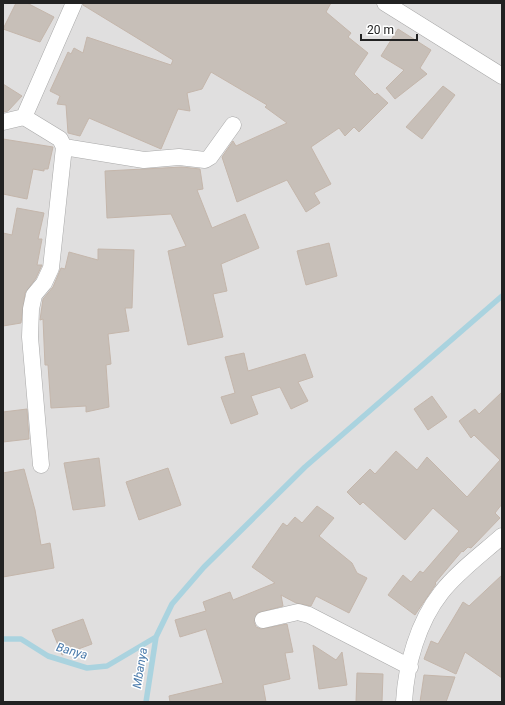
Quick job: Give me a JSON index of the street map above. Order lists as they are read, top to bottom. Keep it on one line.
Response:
{"water":["Banya","Mbanya"],"scale_bar":"20 m"}
